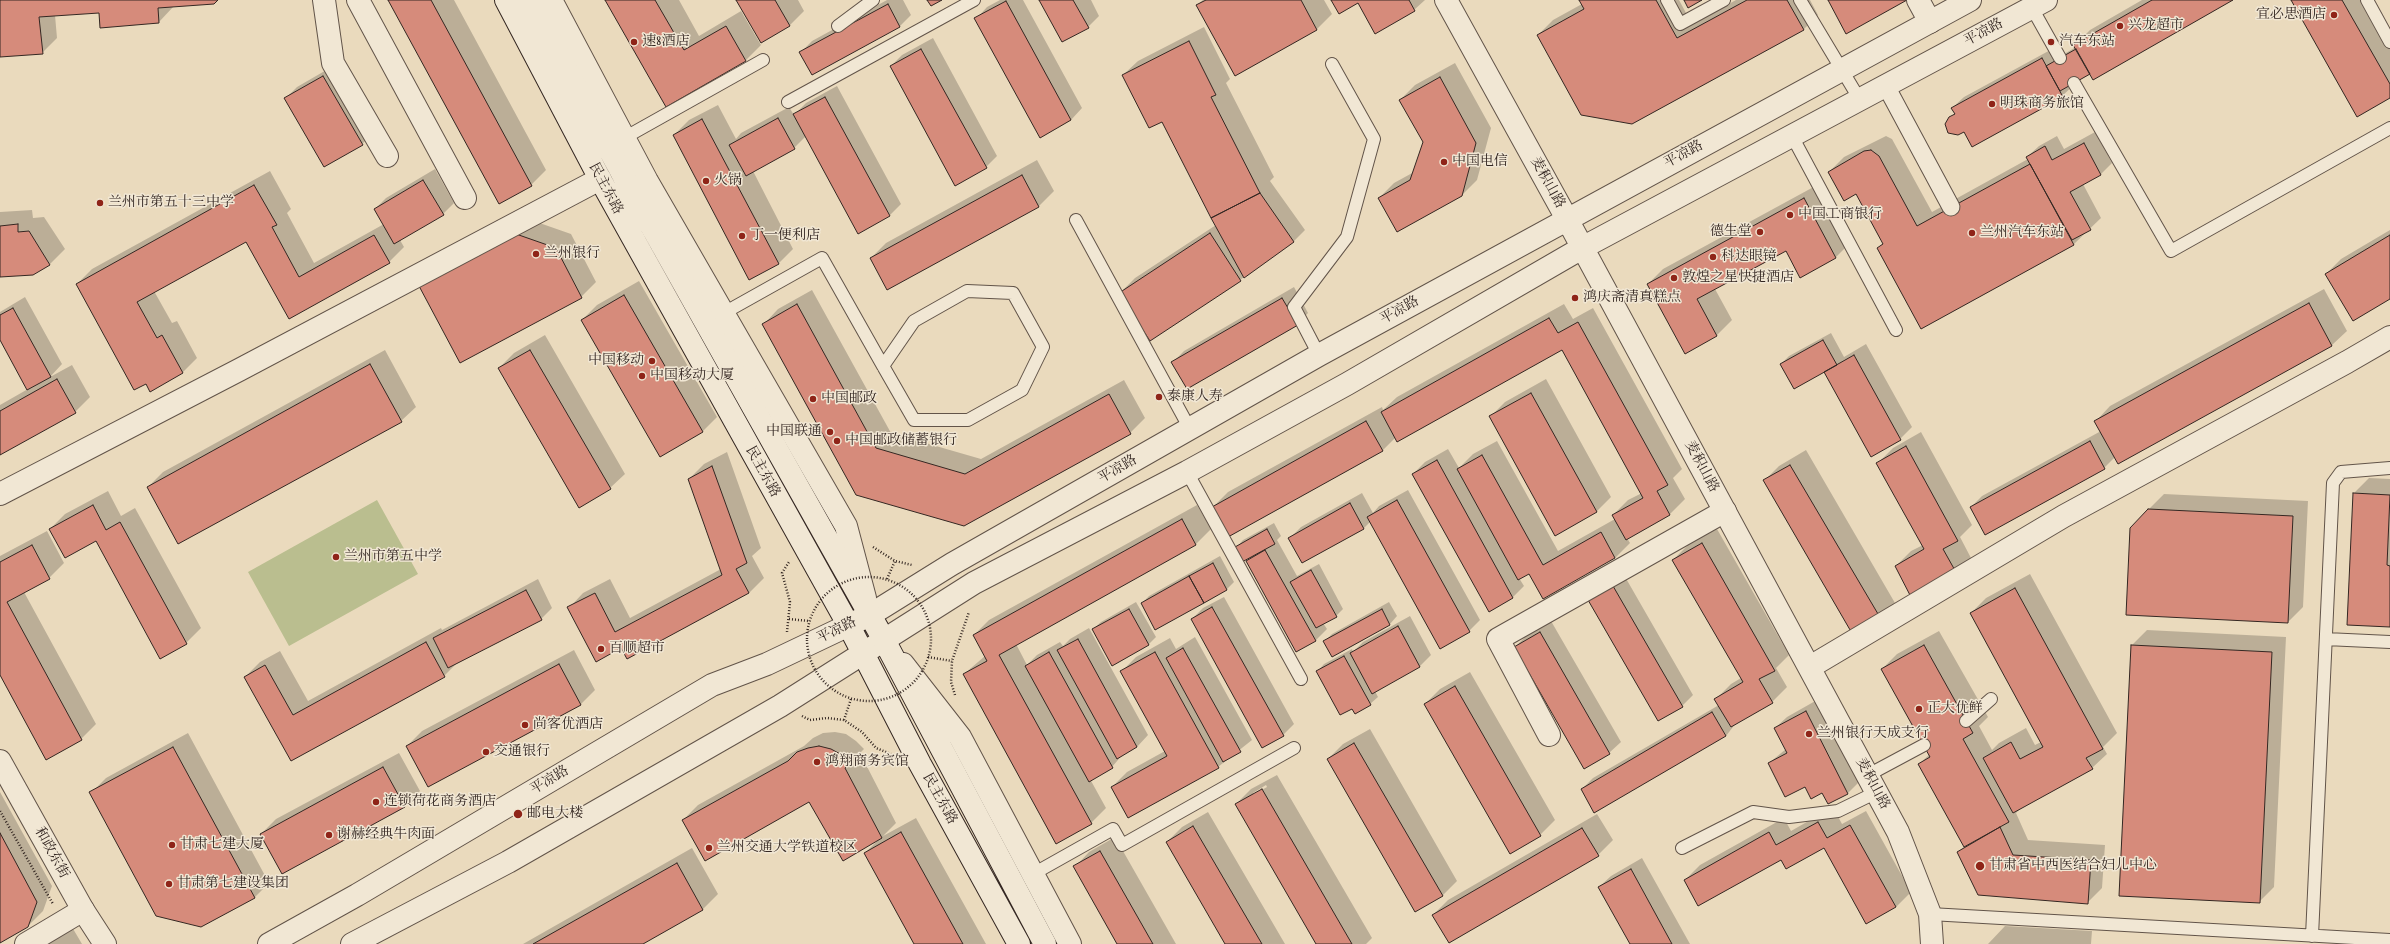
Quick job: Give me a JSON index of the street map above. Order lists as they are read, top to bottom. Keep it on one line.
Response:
{"streets":{"street":["平凉路","麦积山路","民主东路","和政东街"]},"crossings":[["平凉路","麦积山路"],["平凉路","民主东路"]],"places":["宜必思酒店","兴龙超市","速8酒店","汽车东站","明珠商务旅馆","中国电信","火锅","兰州市第五十三中学","中国工商银行","德生堂","兰州汽车东站","丁一便利店","兰州银行","科达眼镜","敦煌之星快捷酒店","鸿庆斋清真糕点","中国移动","中国移动大厦","泰康人寿","中国邮政","中国联通","中国邮政储蓄银行","兰州市第五中学","百顺超市","正大优鲜","尚客优酒店","兰州银行天成支行","交通银行","鸿翔商务宾馆","连锁荷花商务酒店","邮电大楼","谢赫经典牛肉面","甘肃七建大厦","兰州交通大学铁道校区","甘肃省中西医结合妇儿中心","甘肃第七建设集团"]}
